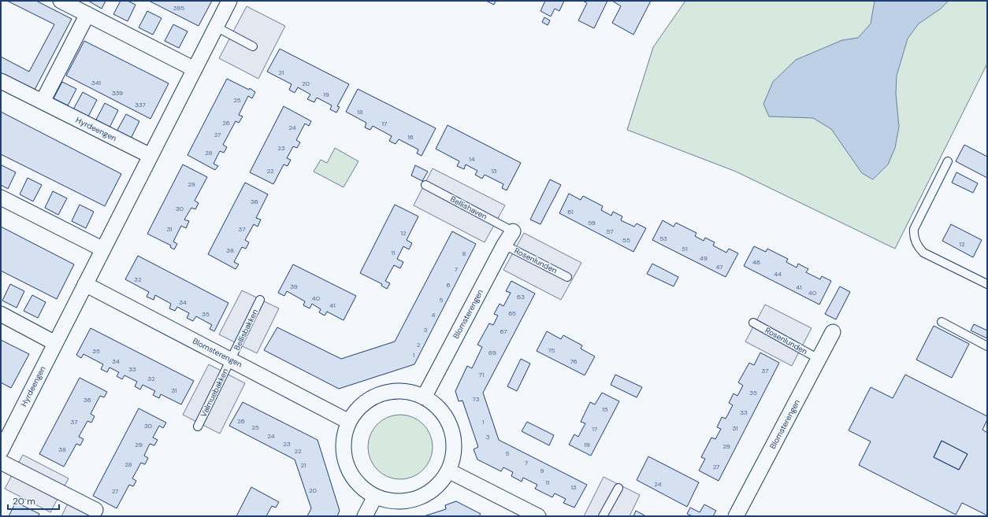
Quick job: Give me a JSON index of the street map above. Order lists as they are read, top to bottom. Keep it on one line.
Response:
{"streets":{"street":["Hyrdeengen","Blomsterengen"],"lane":["Bellishaven","Rosenlunden","Bellisbakken","Valmuebakken"]},"crossings":[["Hyrdeengen","Blomsterengen"],["Bellishaven","Blomsterengen"],["Rosenlunden","Blomsterengen"],["Blomsterengen","Bellisbakken"],["Blomsterengen","Valmuebakken"],["Bellisbakken","Valmuebakken"]],"house_numbers":["395","21","341","20","339","19","25","337","18","26","17","24","27","16","23","28","14","22","13","29","36","30","61","59","31","37","57","12","53","55","12","51","38","11","8","49","46","47","7","44","32","6","39","41","40","63","40","5","34","41","65","35","4","3","67","2","75","35","69","1","34","76","33","37","71","32","31","35","73","36","15","33","26","37","1","30","25","31","17","24","3","23","29","19","29","38","22","5","7","28","21","27","9","11","24","13","20","27"],"scale_bar":"20 m"}
